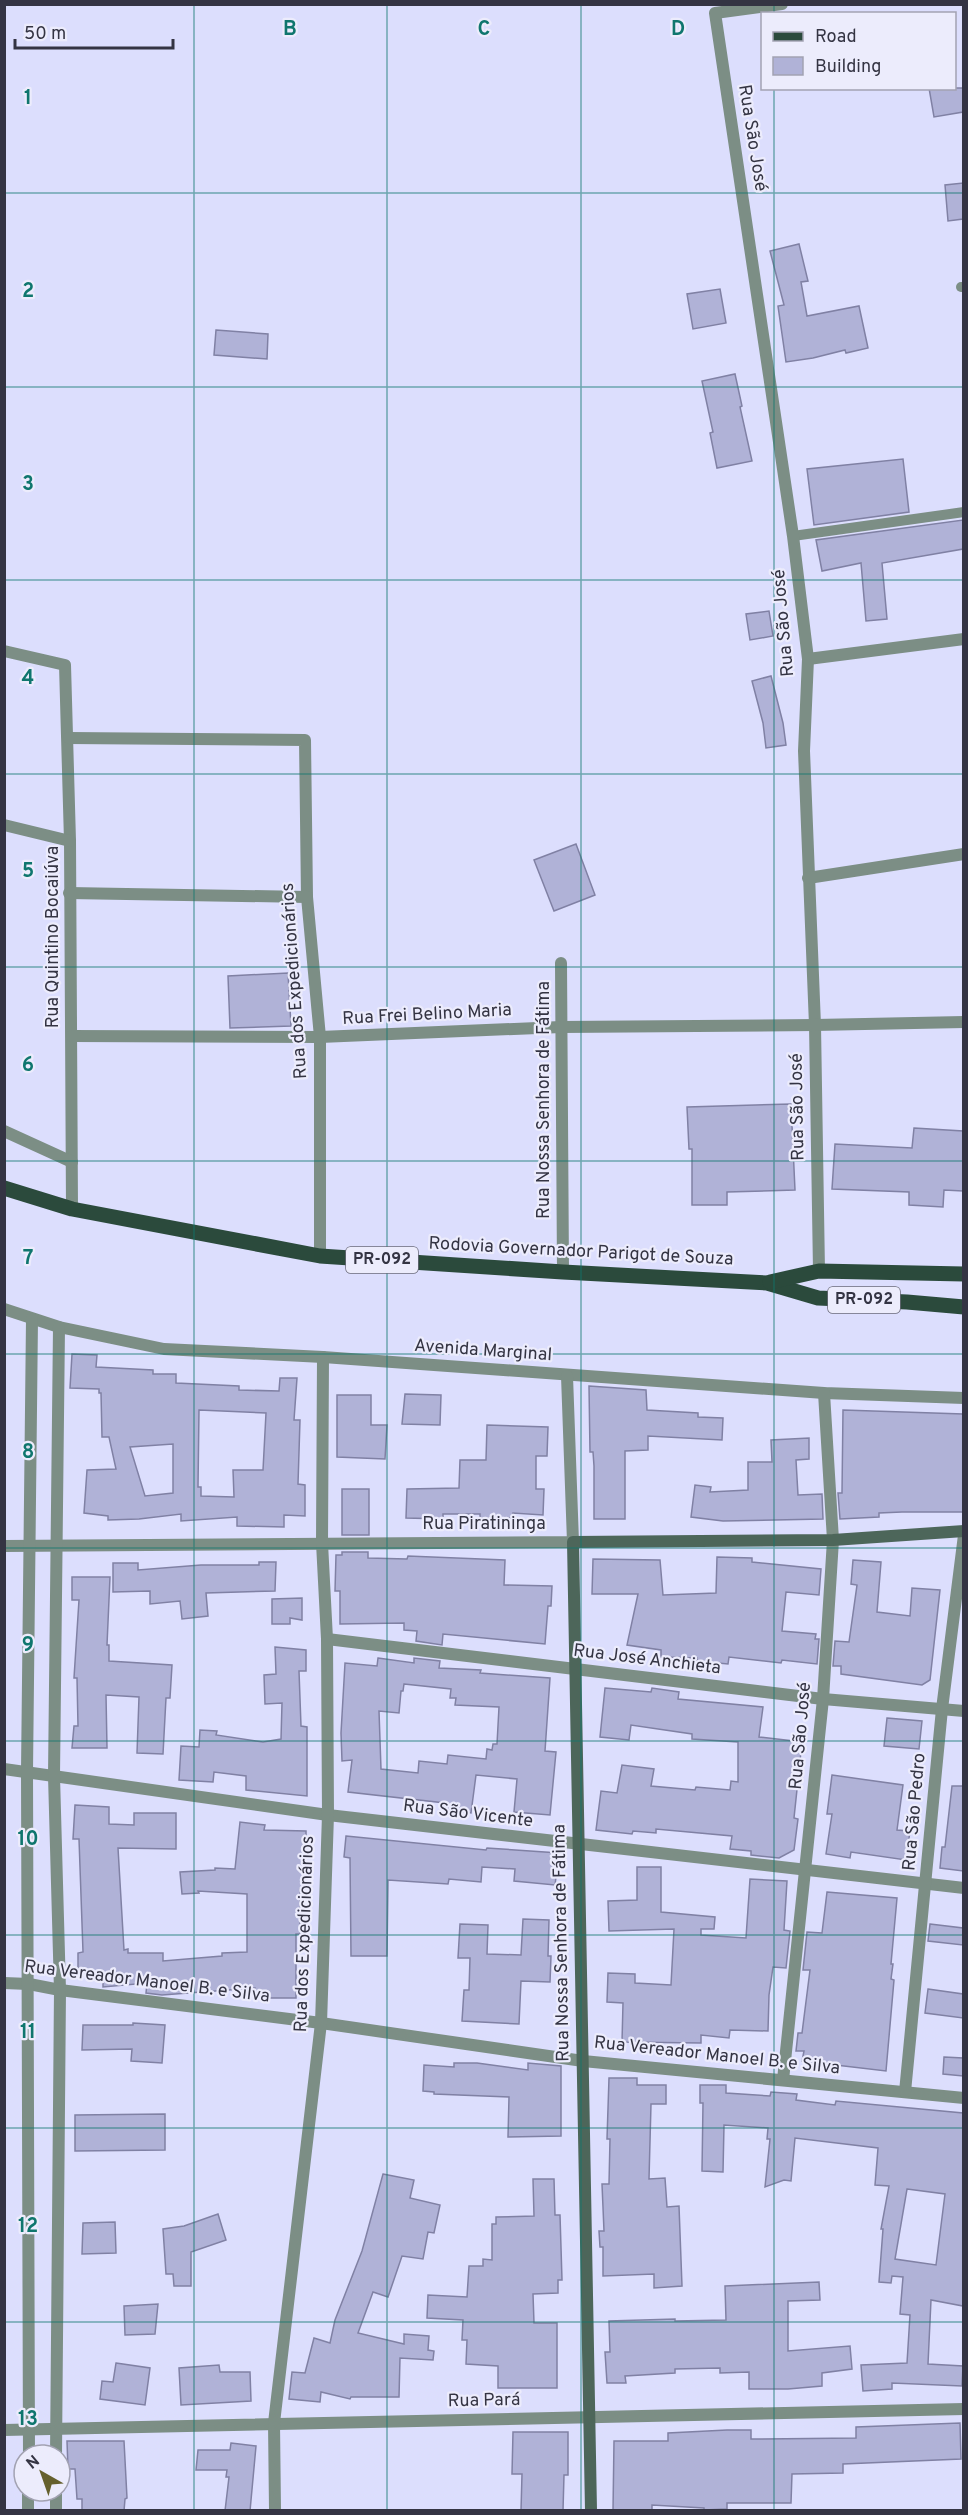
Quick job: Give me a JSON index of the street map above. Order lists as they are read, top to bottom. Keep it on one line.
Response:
{"streets":{"main road":["Rodovia Governador Parigot de Souza","PR-092"],"street":["Rua São José","Rua Quintino Bocaiúva","Rua dos Expedicionários","Rua Frei Belino Maria","Rua Nossa Senhora de Fátima","Avenida Marginal","Rua Piratininga","Rua José Anchieta","Rua São Pedro","Rua São Vicente","Rua Vereador Manoel B. e Silva","Rua Pará"]},"crossings":[["Rua São José","Rua Frei Belino Maria"],["Rua São José","Rodovia Governador Parigot de Souza"],["Rua São José","Avenida Marginal"],["Rua São José","Rua Piratininga"],["Rua São José","Rua José Anchieta"],["Rua São José","Rua São Vicente"],["Rua São José","Rua Vereador Manoel B. e Silva"],["Rua Quintino Bocaiúva","Rua dos Expedicionários"],["Rua Quintino Bocaiúva","Rua Frei Belino Maria"],["Rua Quintino Bocaiúva","Rodovia Governador Parigot de Souza"],["Rua dos Expedicionários","Rua Frei Belino Maria"],["Rua dos Expedicionários","Rodovia Governador Parigot de Souza"],["Rua dos Expedicionários","Avenida Marginal"],["Rua dos Expedicionários","Rua Piratininga"],["Rua dos Expedicionários","Rua José Anchieta"],["Rua dos Expedicionários","Rua São Vicente"],["Rua dos Expedicionários","Rua Vereador Manoel B. e Silva"],["Rua dos Expedicionários","Rua Pará"],["Rua Frei Belino Maria","Rua Nossa Senhora de Fátima"],["Rua Nossa Senhora de Fátima","Rodovia Governador Parigot de Souza"],["Rua Nossa Senhora de Fátima","Avenida Marginal"],["Rua Nossa Senhora de Fátima","Rua Piratininga"],["Rua Nossa Senhora de Fátima","Rua José Anchieta"],["Rua Nossa Senhora de Fátima","Rua São Vicente"],["Rua Nossa Senhora de Fátima","Rua Vereador Manoel B. e Silva"],["Rua Nossa Senhora de Fátima","Rua Pará"],["Rua José Anchieta","Rua São Pedro"],["Rua São Pedro","Rua São Vicente"],["Rua São Pedro","Rua Vereador Manoel B. e Silva"]],"legend":["Road","Building"],"scale_bar":"50 m","north":"top left","grid":{"columns":["B","C","D"],"rows":["1","2","3","4","5","6","7","8","9","10","11","12","13"]}}
